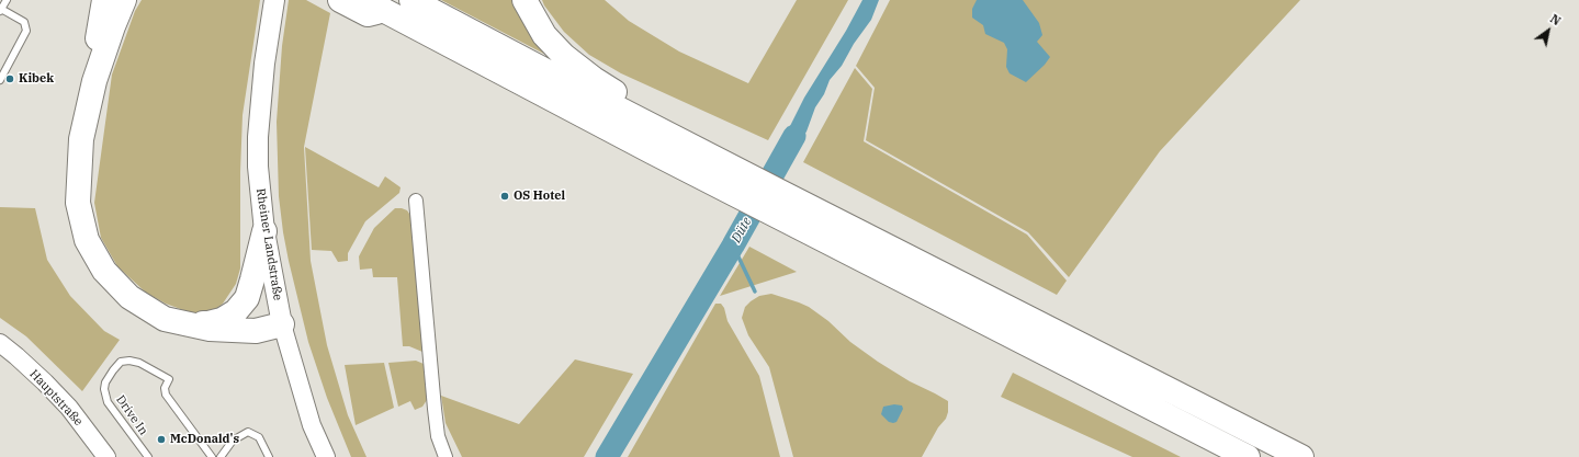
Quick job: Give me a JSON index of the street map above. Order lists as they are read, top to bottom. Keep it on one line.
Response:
{"streets":{"main road":["Rheiner Landstraße"],"street":["Hauptstraße"],"lane":["Drive In"]},"water":["Düte"],"places":["Kibek","OS Hotel","McDonald's"],"north":"top right"}
